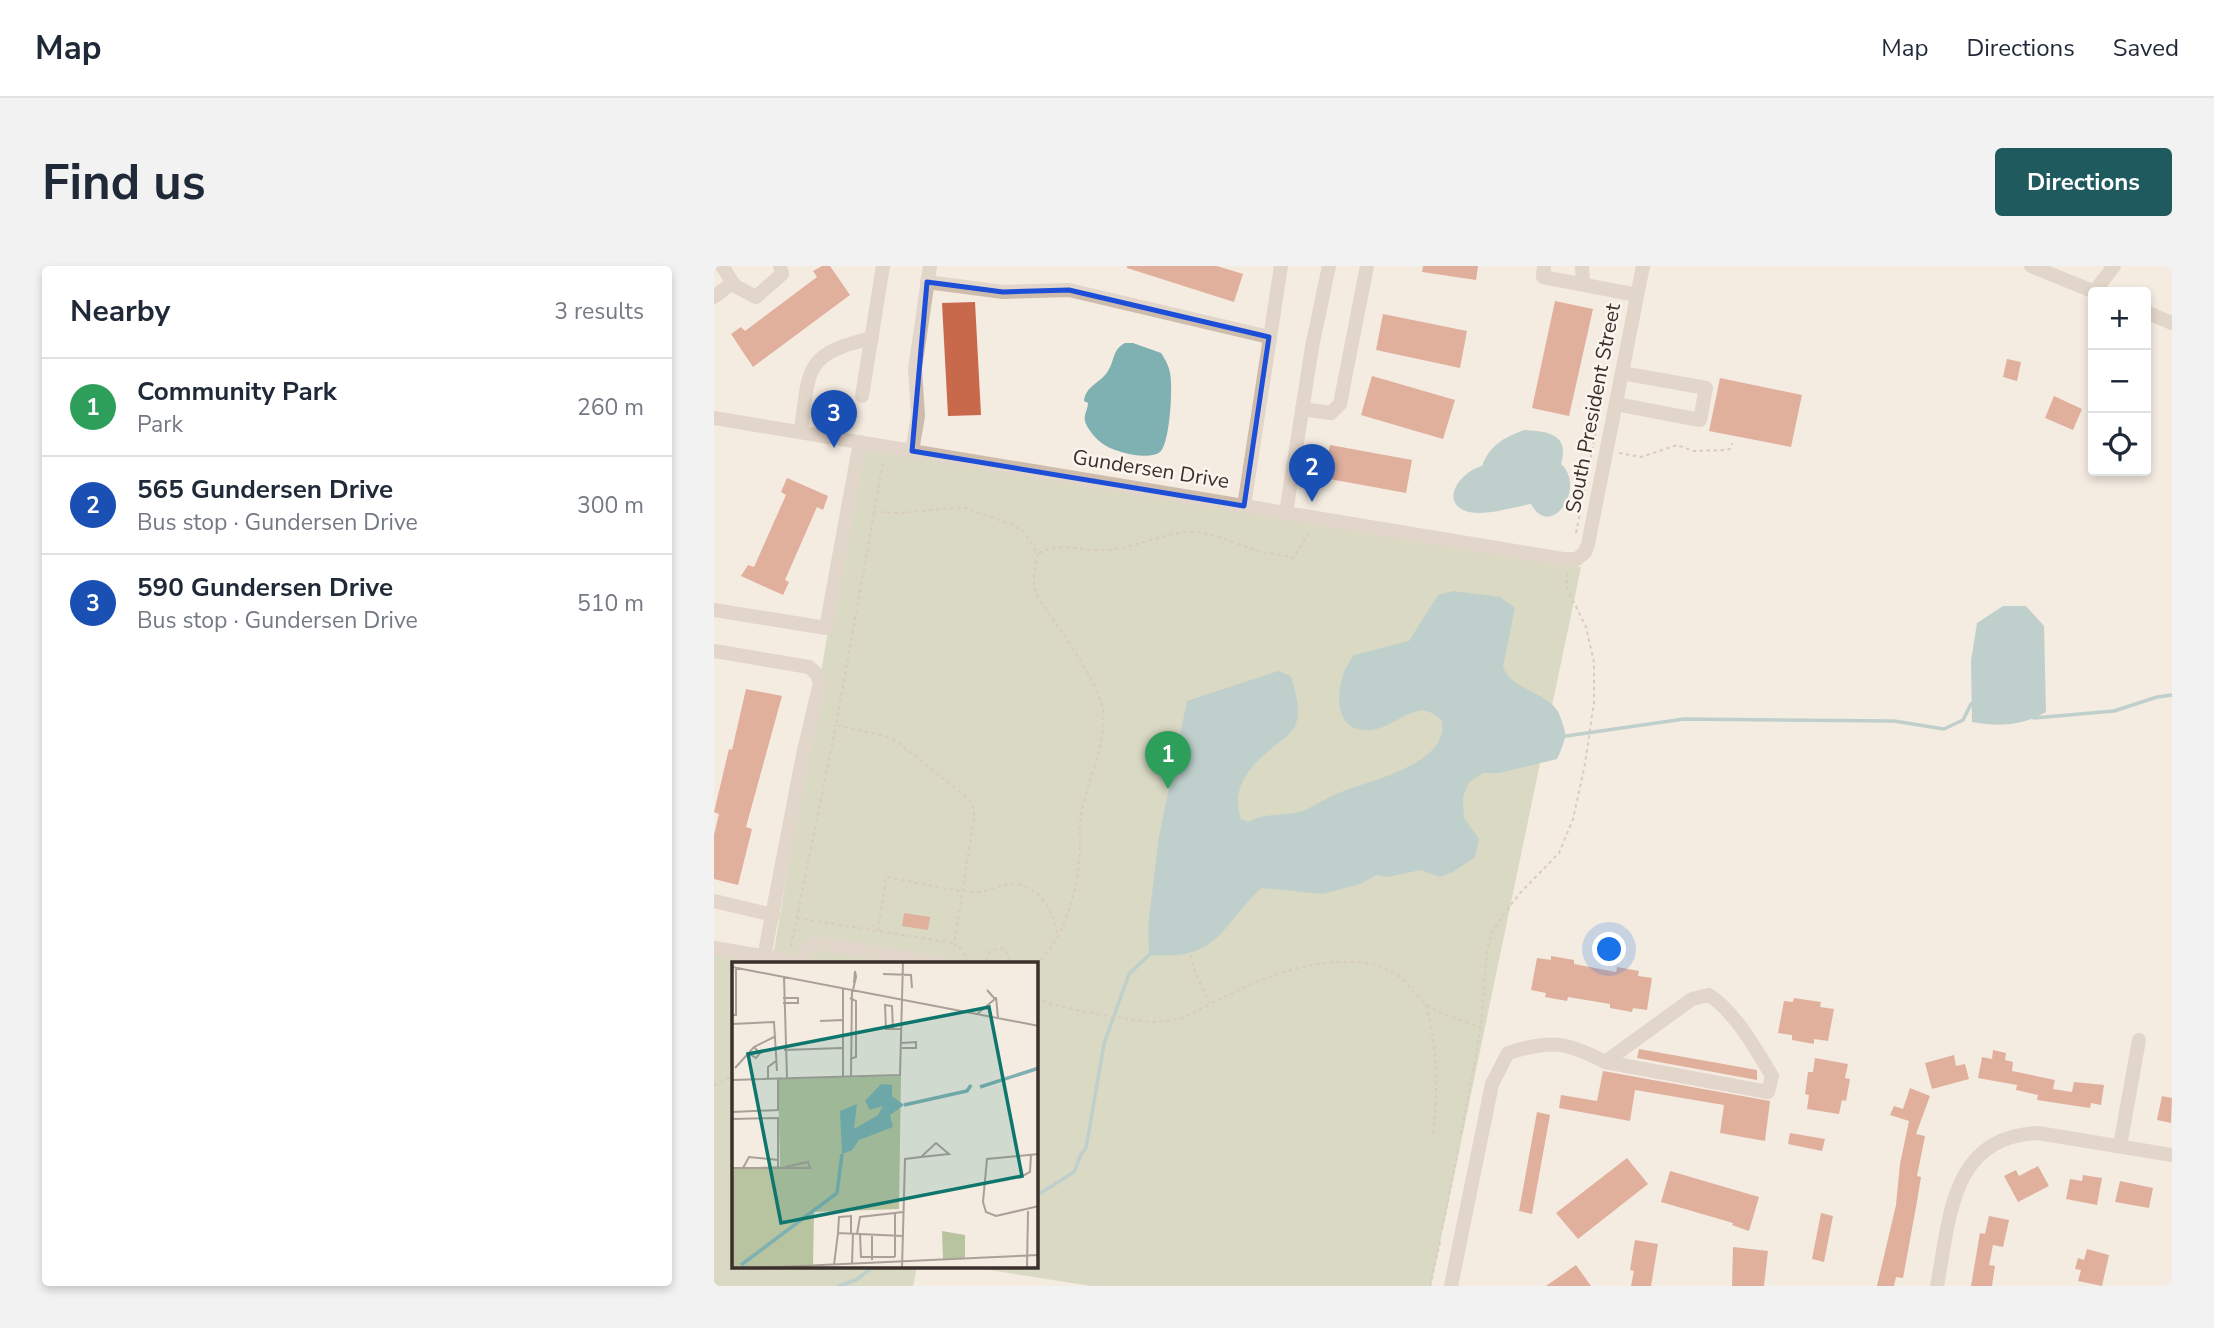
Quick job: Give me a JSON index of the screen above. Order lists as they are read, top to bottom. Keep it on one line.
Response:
{"streets":{"street":["South President Street","Gundersen Drive"]},"crossings":[["South President Street","Gundersen Drive"]],"page":{"header":"Map","nav":["Map","Directions","Saved"],"buttons":"Directions","title":"Find us","heading":["Nearby","3 results"],"map_buttons":["+","−"],"list":[{"mark":"1","name":"Community Park","note":"Park","value":"260 m"},{"mark":"2","name":"565 Gundersen Drive","note":"Bus stop · Gundersen Drive","value":"300 m"},{"mark":"3","name":"590 Gundersen Drive","note":"Bus stop · Gundersen Drive","value":"510 m"}],"pins":["3","2","1"]}}
